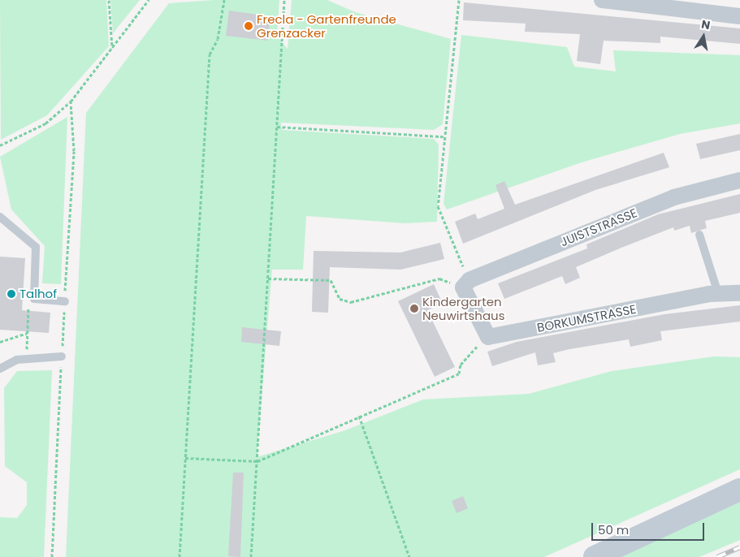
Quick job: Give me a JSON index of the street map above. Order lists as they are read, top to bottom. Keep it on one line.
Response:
{"streets":{"street":["JUISTSTRASSE","BORKUMSTRASSE"]},"places":["Frecla - Gartenfreunde Grenzacker","Talhof","Kindergarten Neuwirtshaus"],"scale_bar":"50 m","north":"top"}
